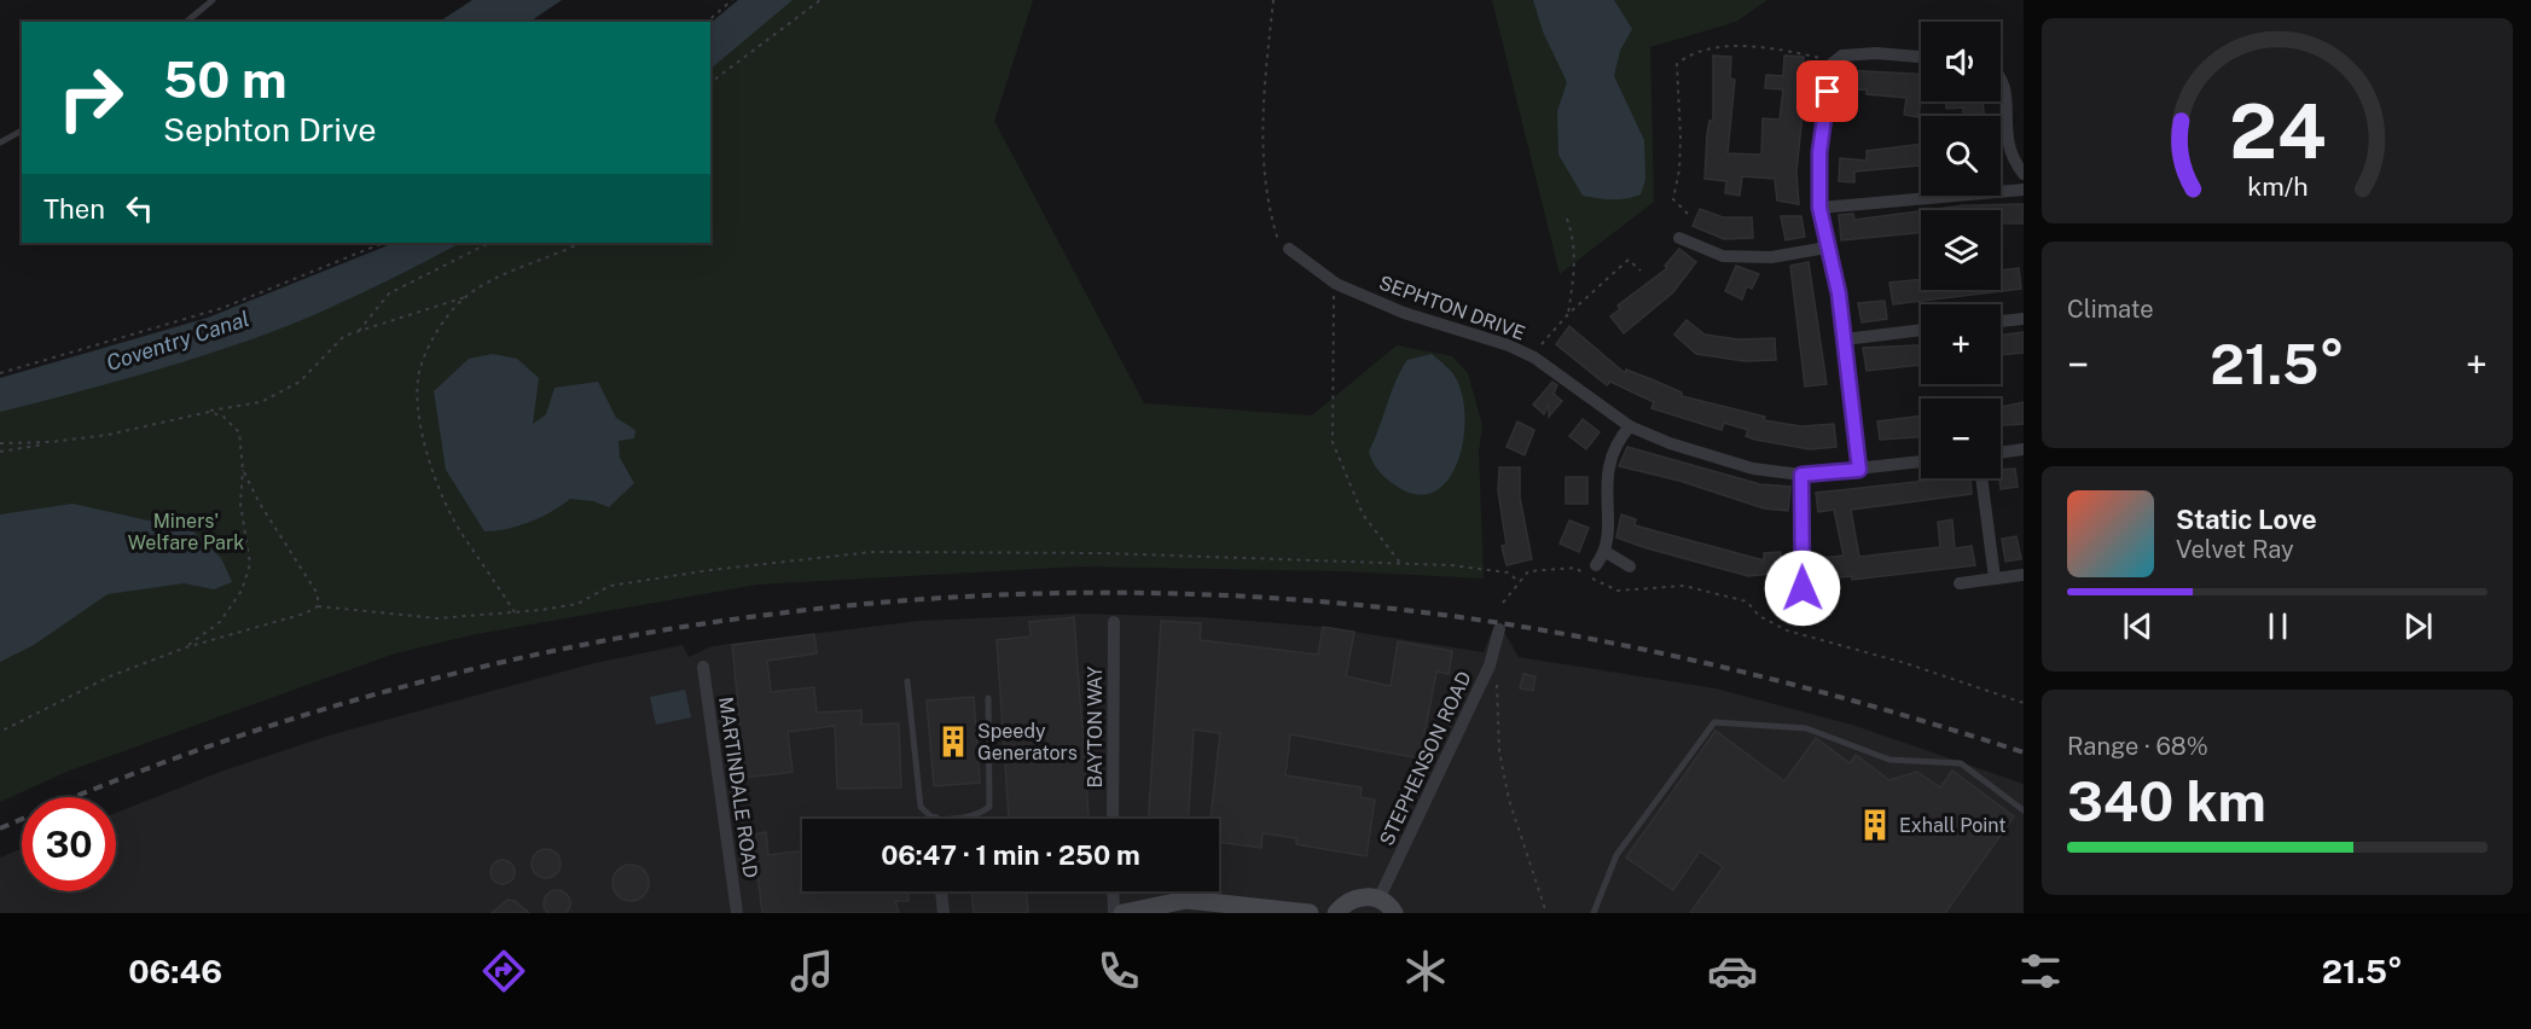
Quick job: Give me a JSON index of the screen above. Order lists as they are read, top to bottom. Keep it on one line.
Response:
{"streets":{"street":["SEPHTON DRIVE","BAYTON WAY","STEPHENSON ROAD","MARTINDALE ROAD"]},"water":["Coventry Canal"],"parks":["Miners' Welfare Park"],"places":{"building":["Speedy Generators","Exhall Point"]},"page":{"map_buttons":["+","−"],"turn":["50 m","Sephton Drive"],"then":"Then","tile":["Climate",["Range · 68%","340 km"]],"heat":["−","21.5°","+"],"song":["Static Love","Velvet Ray"],"limit":"30","trip":"06:47 · 1 min · 250 m","tabs":["06:46","21.5°"],"gauge":["24","km/h"]}}
